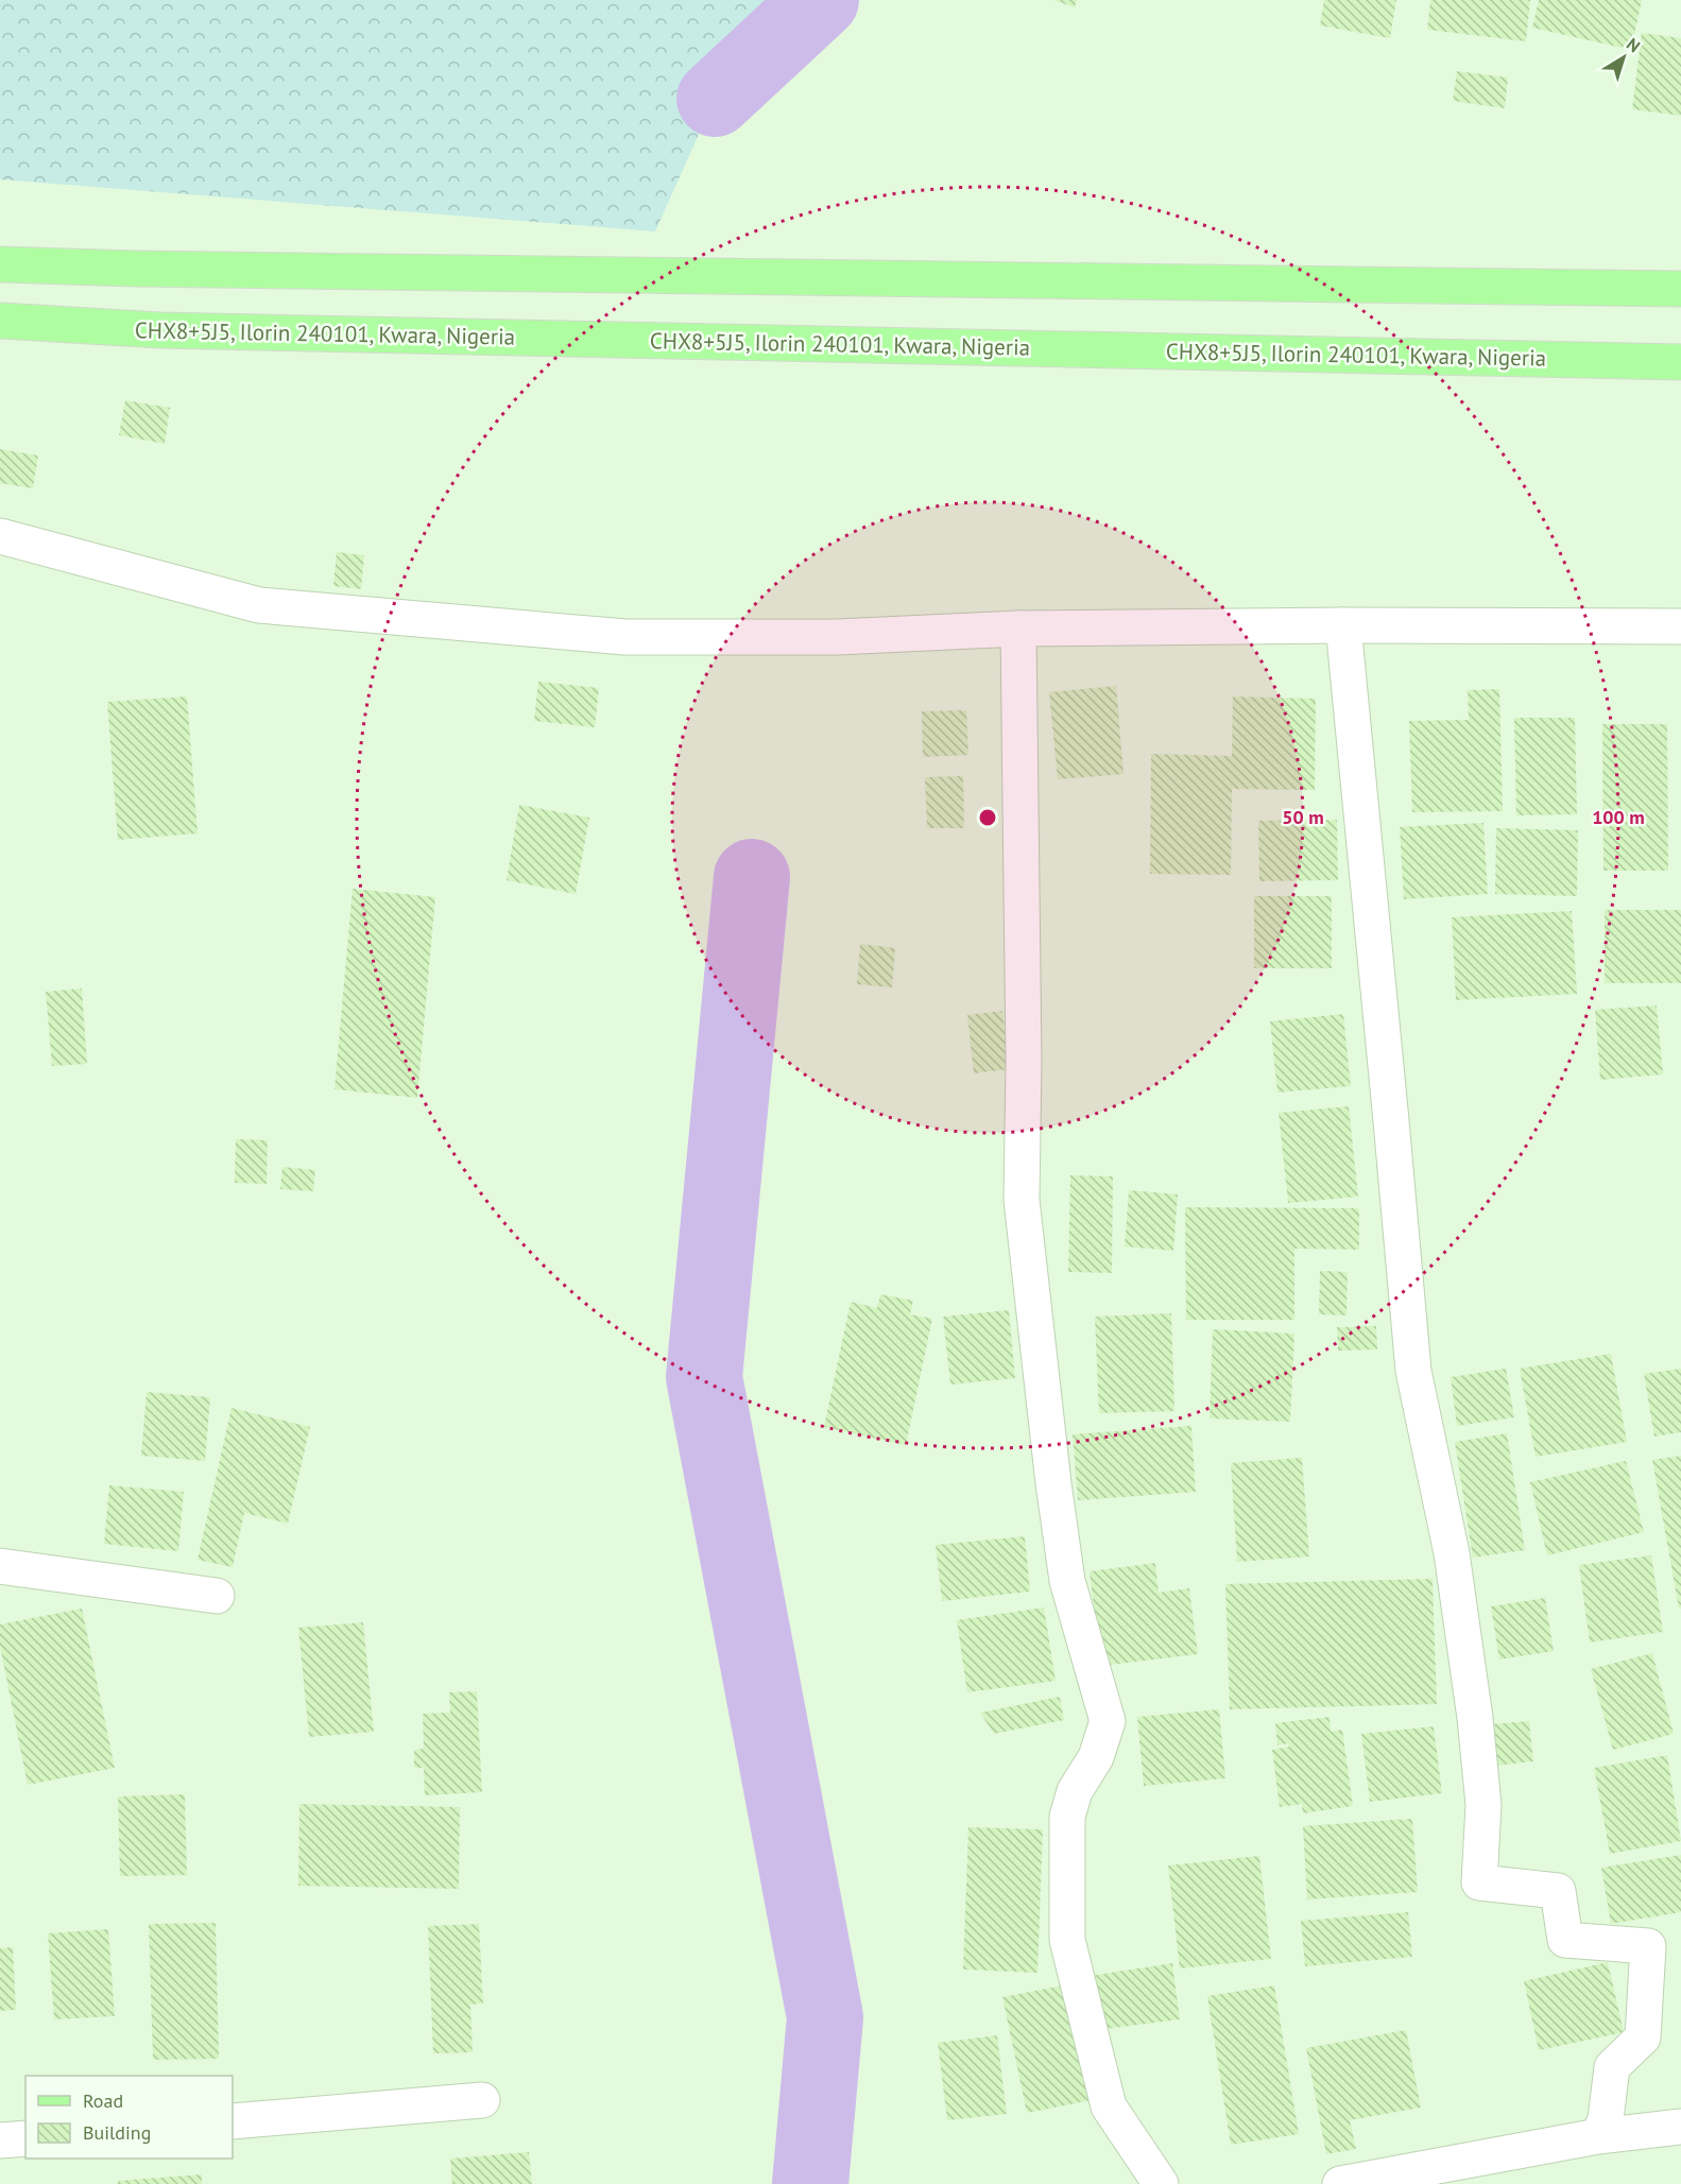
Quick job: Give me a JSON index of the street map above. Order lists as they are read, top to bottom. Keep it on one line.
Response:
{"streets":{"main road":["CHX8+5J5, Ilorin 240101, Kwara, Nigeria"]},"legend":["Road","Building"],"north":"top right","rings":["50 m","100 m"]}
